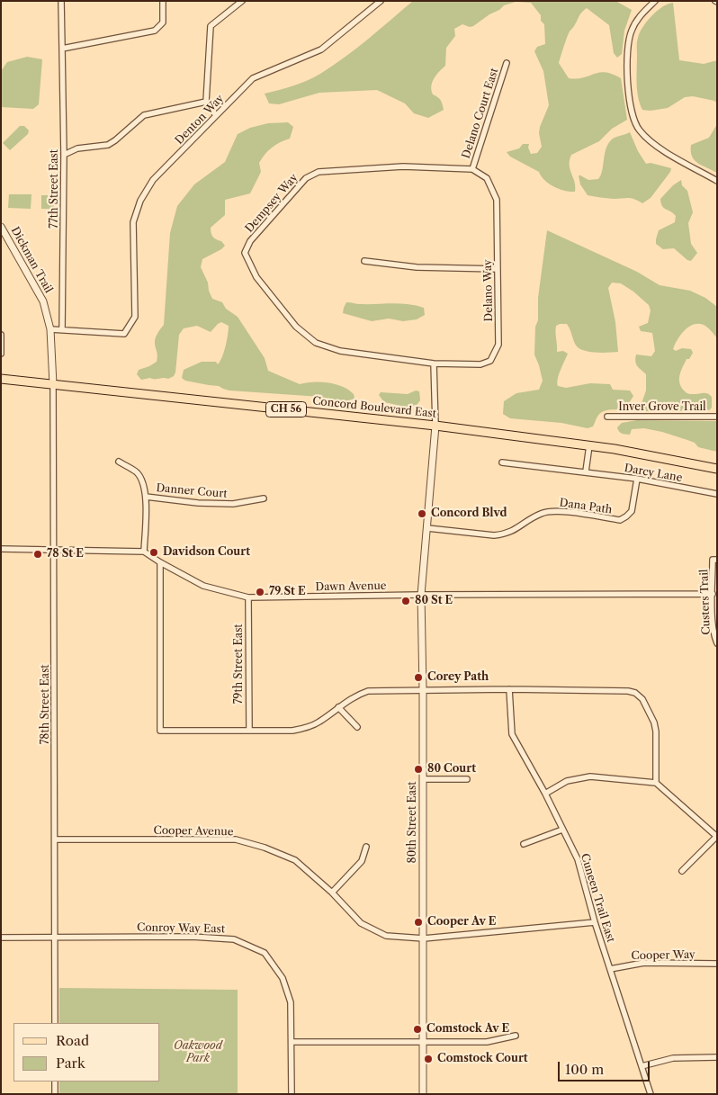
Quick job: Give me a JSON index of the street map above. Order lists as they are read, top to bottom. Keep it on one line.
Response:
{"streets":{"main road":["Concord Boulevard East","CH 56"],"street":["Delano Court East","Denton Way","77th Street East","Dempsey Way","Dickman Trail","Delano Way","Inver Grove Trail","Darcy Lane","Danner Court","Dana Path","Dawn Avenue","Custers Trail","79th Street East","78th Street East","80th Street East","Cooper Avenue","Cuneen Trail East","Conroy Way East","Cooper Way"]},"crossings":[["Delano Court East","Dempsey Way"],["Delano Court East","Delano Way"],["Denton Way","77th Street East"],["Dempsey Way","Delano Way"],["Dempsey Way","80th Street East"],["Dickman Trail","Concord Boulevard East"],["Dickman Trail","78th Street East"],["Delano Way","80th Street East"],["Concord Boulevard East","78th Street East"],["Concord Boulevard East","80th Street East"],["Darcy Lane","Dana Path"],["Dana Path","80th Street East"],["Dawn Avenue","Custers Trail"],["Dawn Avenue","79th Street East"],["Dawn Avenue","80th Street East"],["78th Street East","Cooper Avenue"],["78th Street East","Conroy Way East"],["80th Street East","Cooper Avenue"],["Cooper Avenue","Cuneen Trail East"],["Cuneen Trail East","Cooper Way"]],"parks":["Oakwood Park"],"places":["Concord Blvd","Davidson Court","78 St E","79 St E","80 St E","Corey Path","80 Court","Cooper Av E","Comstock Av E","Comstock Court"],"legend":["Road","Park"],"scale_bar":"100 m"}
